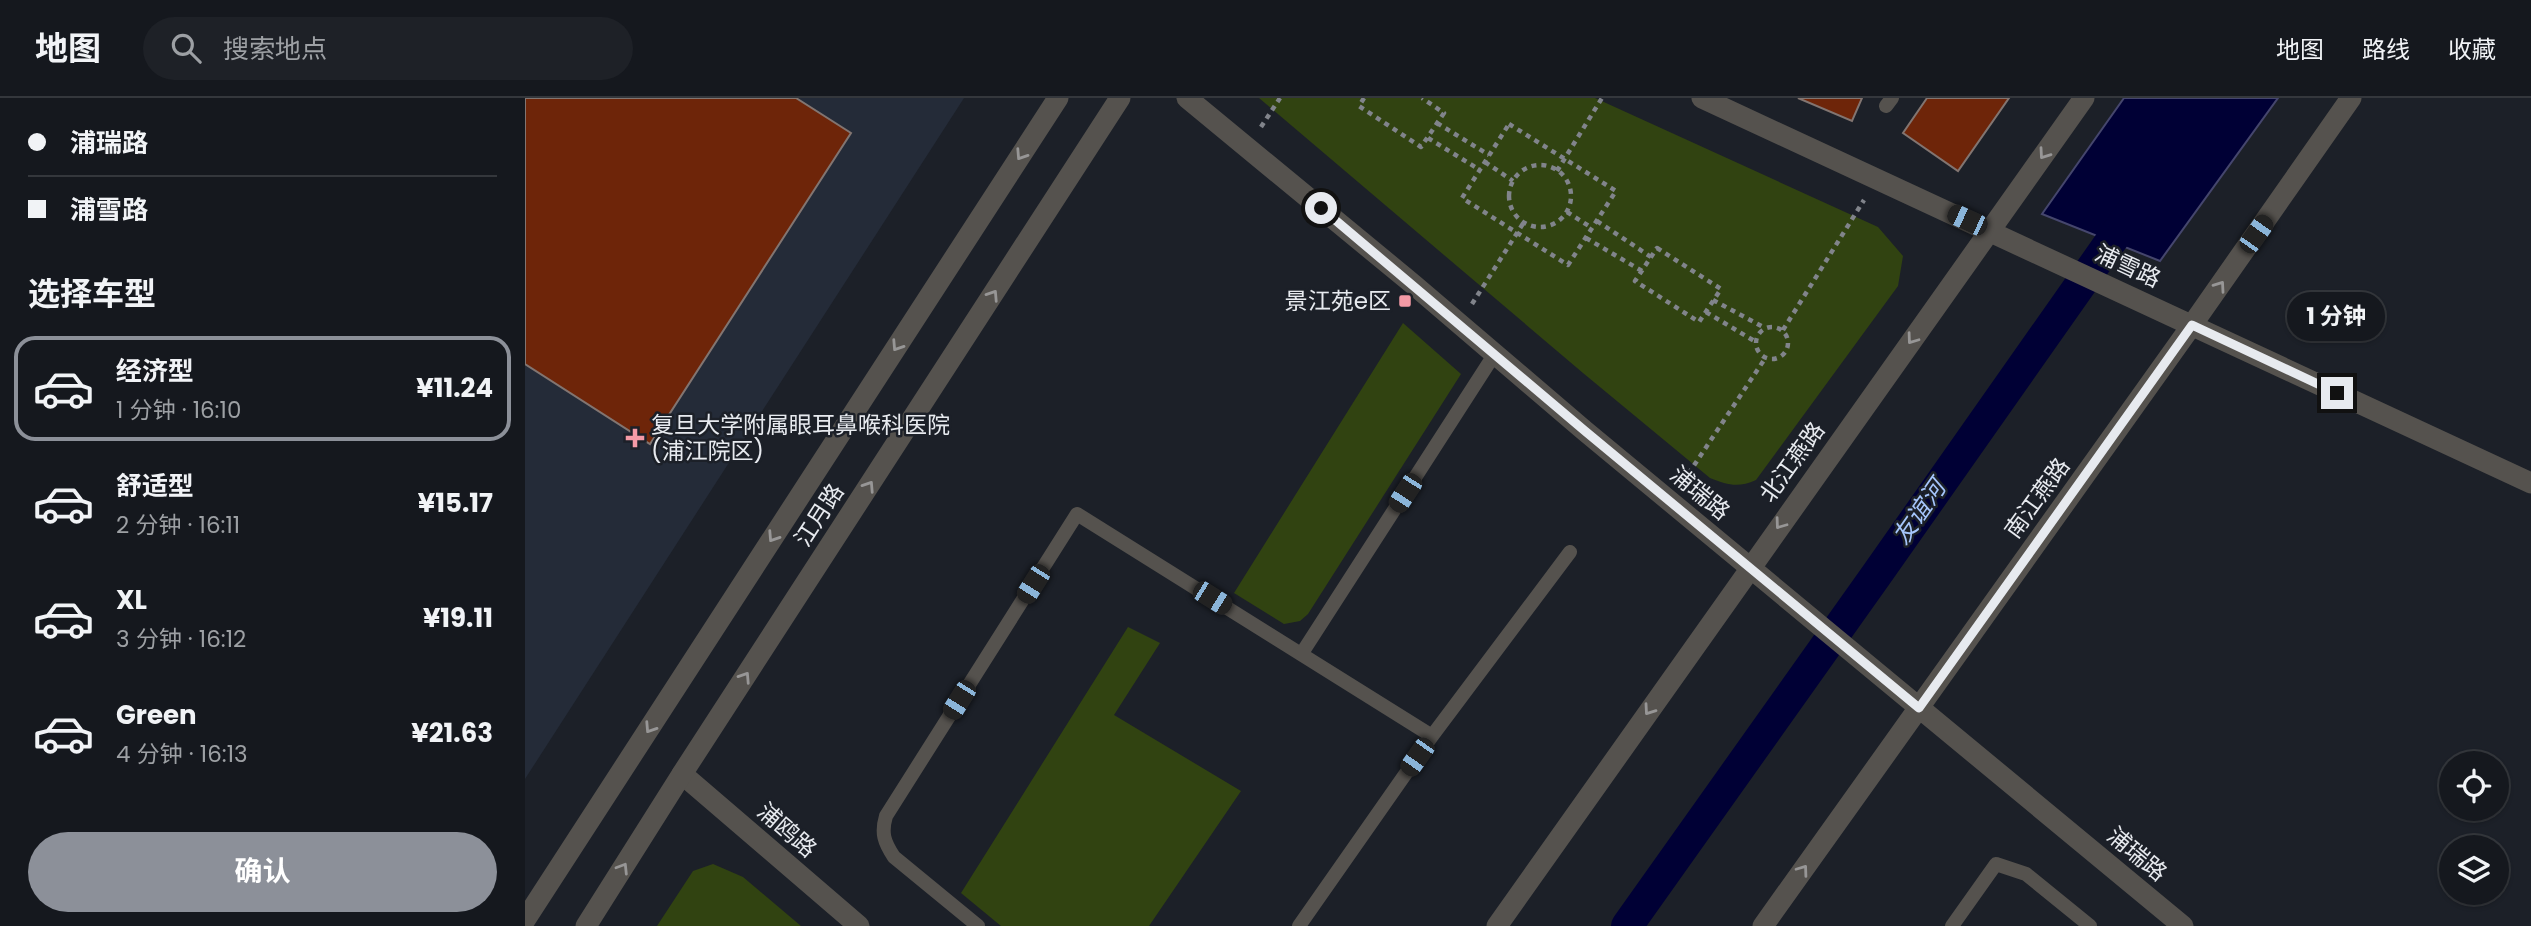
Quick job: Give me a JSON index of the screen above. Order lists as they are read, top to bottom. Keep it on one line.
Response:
{"streets":{"street":["浦雪路","北江燕路","浦瑞路","南江燕路","江月路","浦鸥路"]},"crossings":[["浦雪路","北江燕路"],["浦雪路","南江燕路"],["北江燕路","浦瑞路"],["浦瑞路","南江燕路"],["江月路","浦鸥路"]],"one_way":["北江燕路","南江燕路"],"water":["友谊河"],"places":{"transit":["景江苑e区"],"health":["复旦大学附属眼耳鼻喉科医院 (浦江院区)"]},"page":{"header":"地图","search":"搜索地点","nav":["地图","路线","收藏"],"banner":["浦瑞路","浦雪路"],"heading":"选择车型","bubble":"1 分钟","list":[{"name":"经济型","note":"1 分钟 · 16:10","value":"¥11.24"},{"name":"舒适型","note":"2 分钟 · 16:11","value":"¥15.17"},{"name":"XL","note":"3 分钟 · 16:12","value":"¥19.11"},{"name":"Green","note":"4 分钟 · 16:13","value":"¥21.63"}],"buttons":"确认"}}
